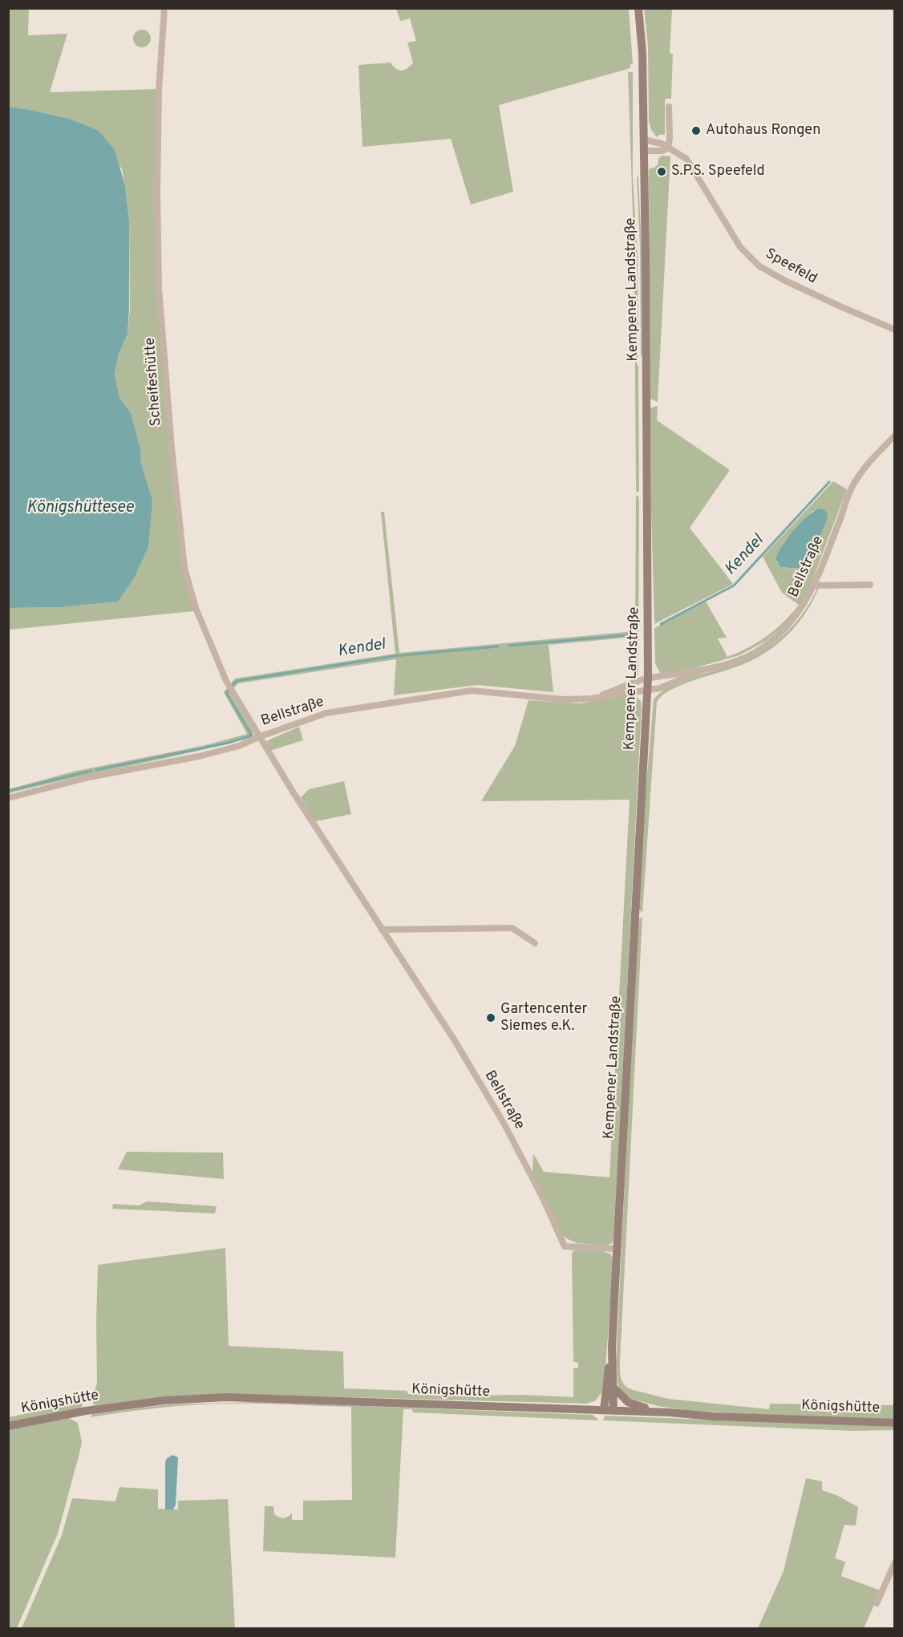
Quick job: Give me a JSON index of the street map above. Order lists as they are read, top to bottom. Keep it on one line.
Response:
{"streets":{"street":["Speefeld","Kempener Landstraße","Scheifeshütte","Bellstraße","Königshütte"]},"crossings":[["Speefeld","Kempener Landstraße"],["Kempener Landstraße","Bellstraße"],["Kempener Landstraße","Königshütte"],["Scheifeshütte","Bellstraße"]],"water":["Königshüttesee","Kendel"],"places":["Autohaus Rongen","S.P.S. Speefeld","Gartencenter Siemes e.K."]}
